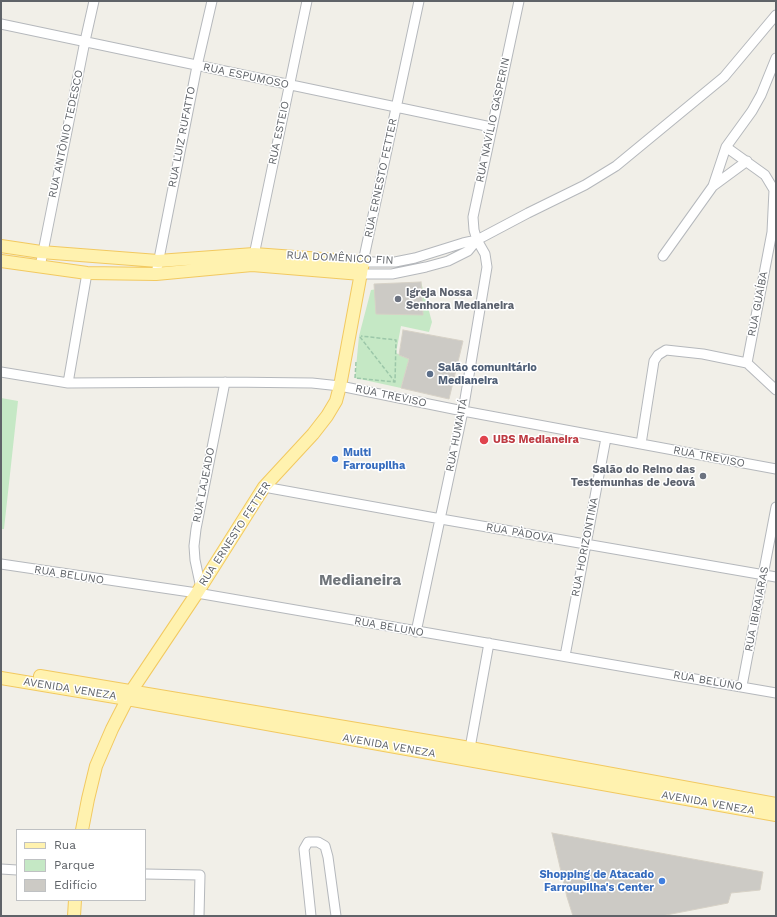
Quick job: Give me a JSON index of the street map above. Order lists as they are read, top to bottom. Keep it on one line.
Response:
{"streets":{"main road":["RUA ERNESTO FETTER","RUA DOMÊNICO FIN","AVENIDA VENEZA"],"street":["RUA ESPUMOSO","RUA NAVÍLIO GASPERIN","RUA ESTEIO","RUA ANTÔNIO TEDESCO","RUA LUIZ RUFATTO","RUA GUAÍBA","RUA TREVISO","RUA HUMAITÁ","RUA LAJEADO","RUA PÀDOVA","RUA HORIZONTINA","RUA BELUNO","RUA IBIRAIARAS"]},"crossings":[["RUA ESPUMOSO","RUA NAVÍLIO GASPERIN"],["RUA ESPUMOSO","RUA ESTEIO"],["RUA ESPUMOSO","RUA ANTÔNIO TEDESCO"],["RUA ESPUMOSO","RUA LUIZ RUFATTO"],["RUA ESPUMOSO","RUA ERNESTO FETTER"],["RUA NAVÍLIO GASPERIN","RUA DOMÊNICO FIN"],["RUA NAVÍLIO GASPERIN","RUA HUMAITÁ"],["RUA ESTEIO","RUA DOMÊNICO FIN"],["RUA ANTÔNIO TEDESCO","RUA DOMÊNICO FIN"],["RUA LUIZ RUFATTO","RUA DOMÊNICO FIN"],["RUA ERNESTO FETTER","RUA DOMÊNICO FIN"],["RUA ERNESTO FETTER","RUA TREVISO"],["RUA ERNESTO FETTER","RUA LAJEADO"],["RUA ERNESTO FETTER","RUA PÀDOVA"],["RUA ERNESTO FETTER","RUA BELUNO"],["RUA ERNESTO FETTER","AVENIDA VENEZA"],["RUA DOMÊNICO FIN","RUA HUMAITÁ"],["RUA TREVISO","RUA HUMAITÁ"],["RUA TREVISO","RUA LAJEADO"],["RUA TREVISO","RUA HORIZONTINA"],["RUA HUMAITÁ","RUA PÀDOVA"],["RUA HUMAITÁ","RUA BELUNO"],["RUA LAJEADO","RUA BELUNO"],["RUA PÀDOVA","RUA HORIZONTINA"],["RUA PÀDOVA","RUA IBIRAIARAS"],["RUA HORIZONTINA","RUA BELUNO"],["RUA BELUNO","RUA IBIRAIARAS"]],"districts":["Medianeira"],"places":["Igreja Nossa Senhora Medianeira","Salão comunitário Medianeira","UBS Medianeira","Multi Farroupilha","Salão do Reino das Testemunhas de Jeová","Shopping de Atacado Farroupilha's Center"],"legend":["Rua","Parque","Edifício"]}
